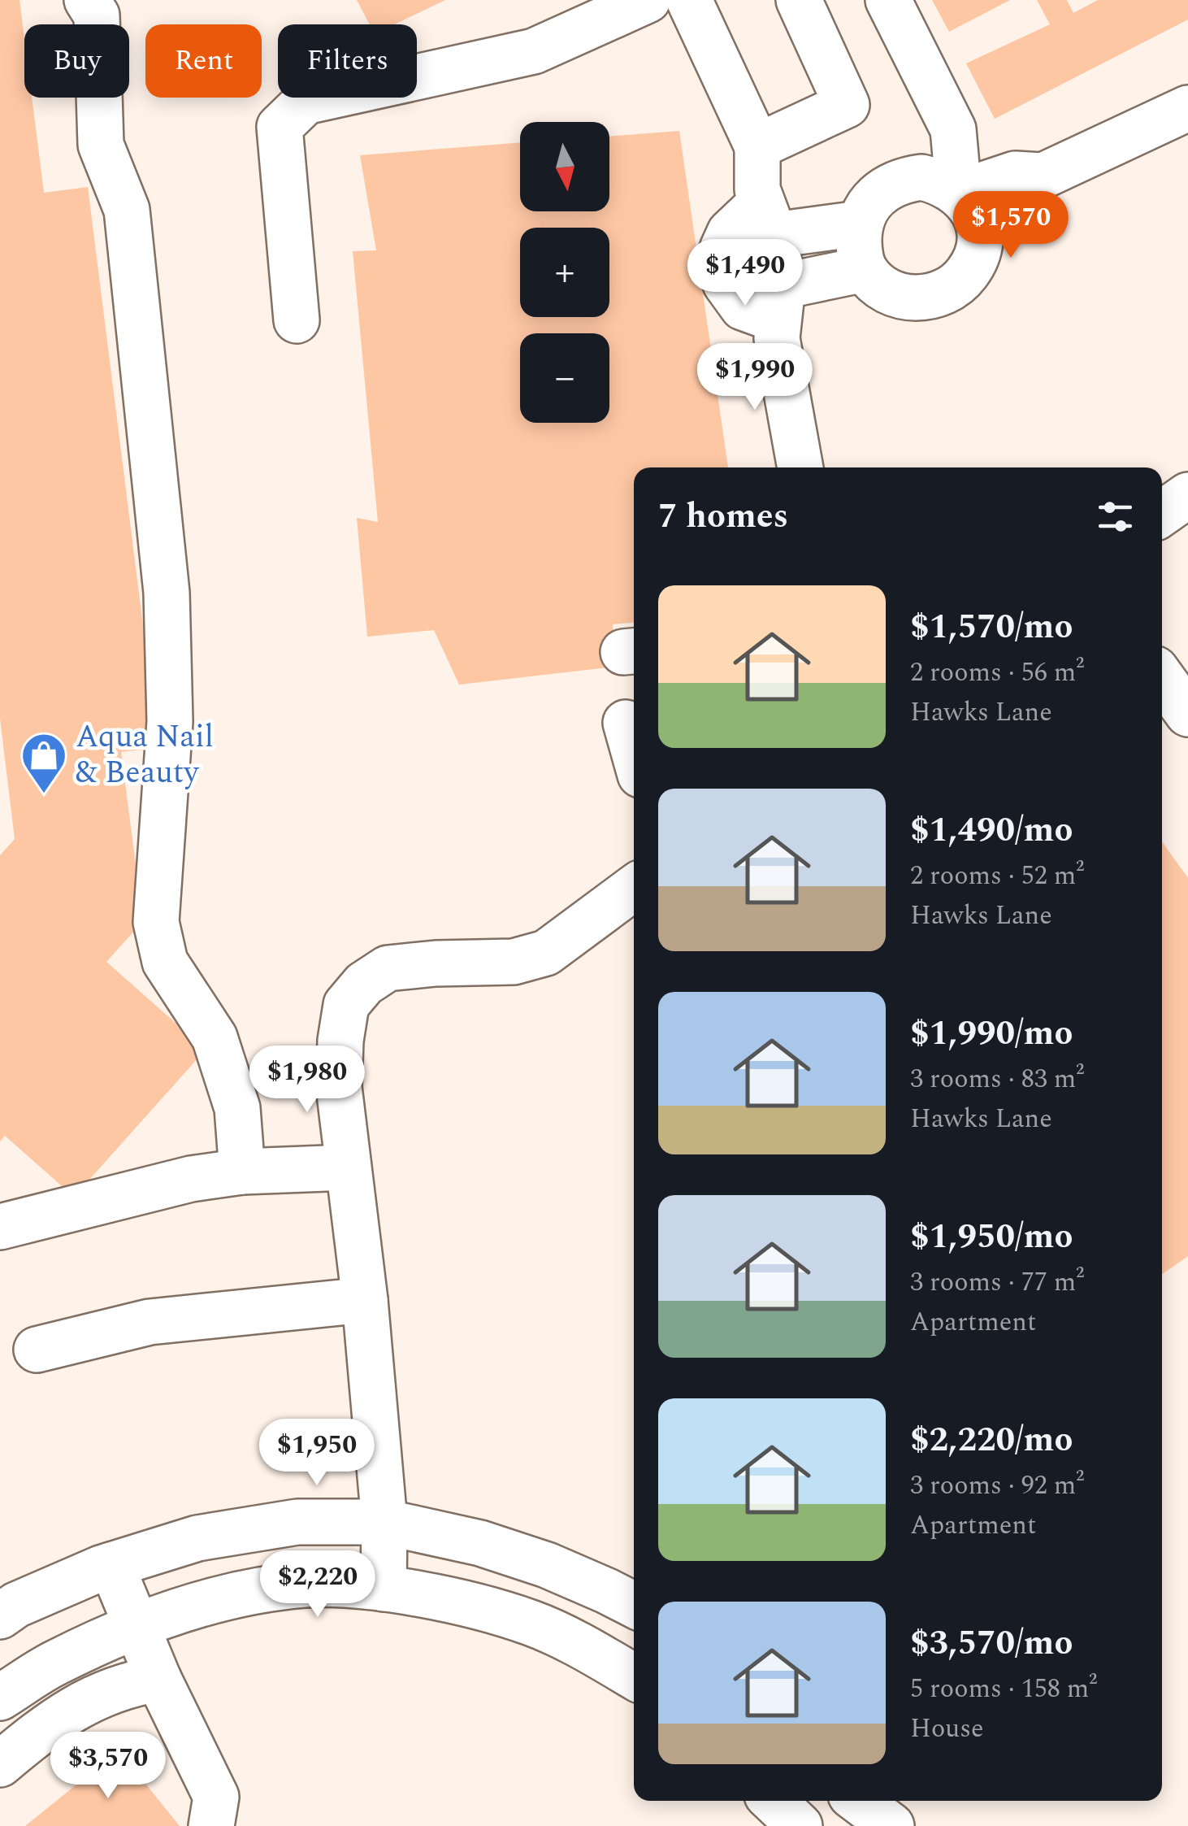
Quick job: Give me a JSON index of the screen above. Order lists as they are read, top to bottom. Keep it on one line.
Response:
{"places":{"shop":["Aqua Nail & Beauty"]},"north":"bottom","page":{"chip":["Buy","Rent","Filters"],"map_buttons":["+","−"],"price":["$1,570","$1,490","$1,990","$1,980","$1,950","$2,220","$3,570"],"heading":"7 homes","list":[{"name":"$1,570/mo","note":"2 rooms · 56 m² · Hawks Lane"},{"name":"$1,490/mo","note":"2 rooms · 52 m² · Hawks Lane"},{"name":"$1,990/mo","note":"3 rooms · 83 m² · Hawks Lane"},{"name":"$1,950/mo","note":"3 rooms · 77 m² · Apartment"},{"name":"$2,220/mo","note":"3 rooms · 92 m² · Apartment"},{"name":"$3,570/mo","note":"5 rooms · 158 m² · House"}]}}
